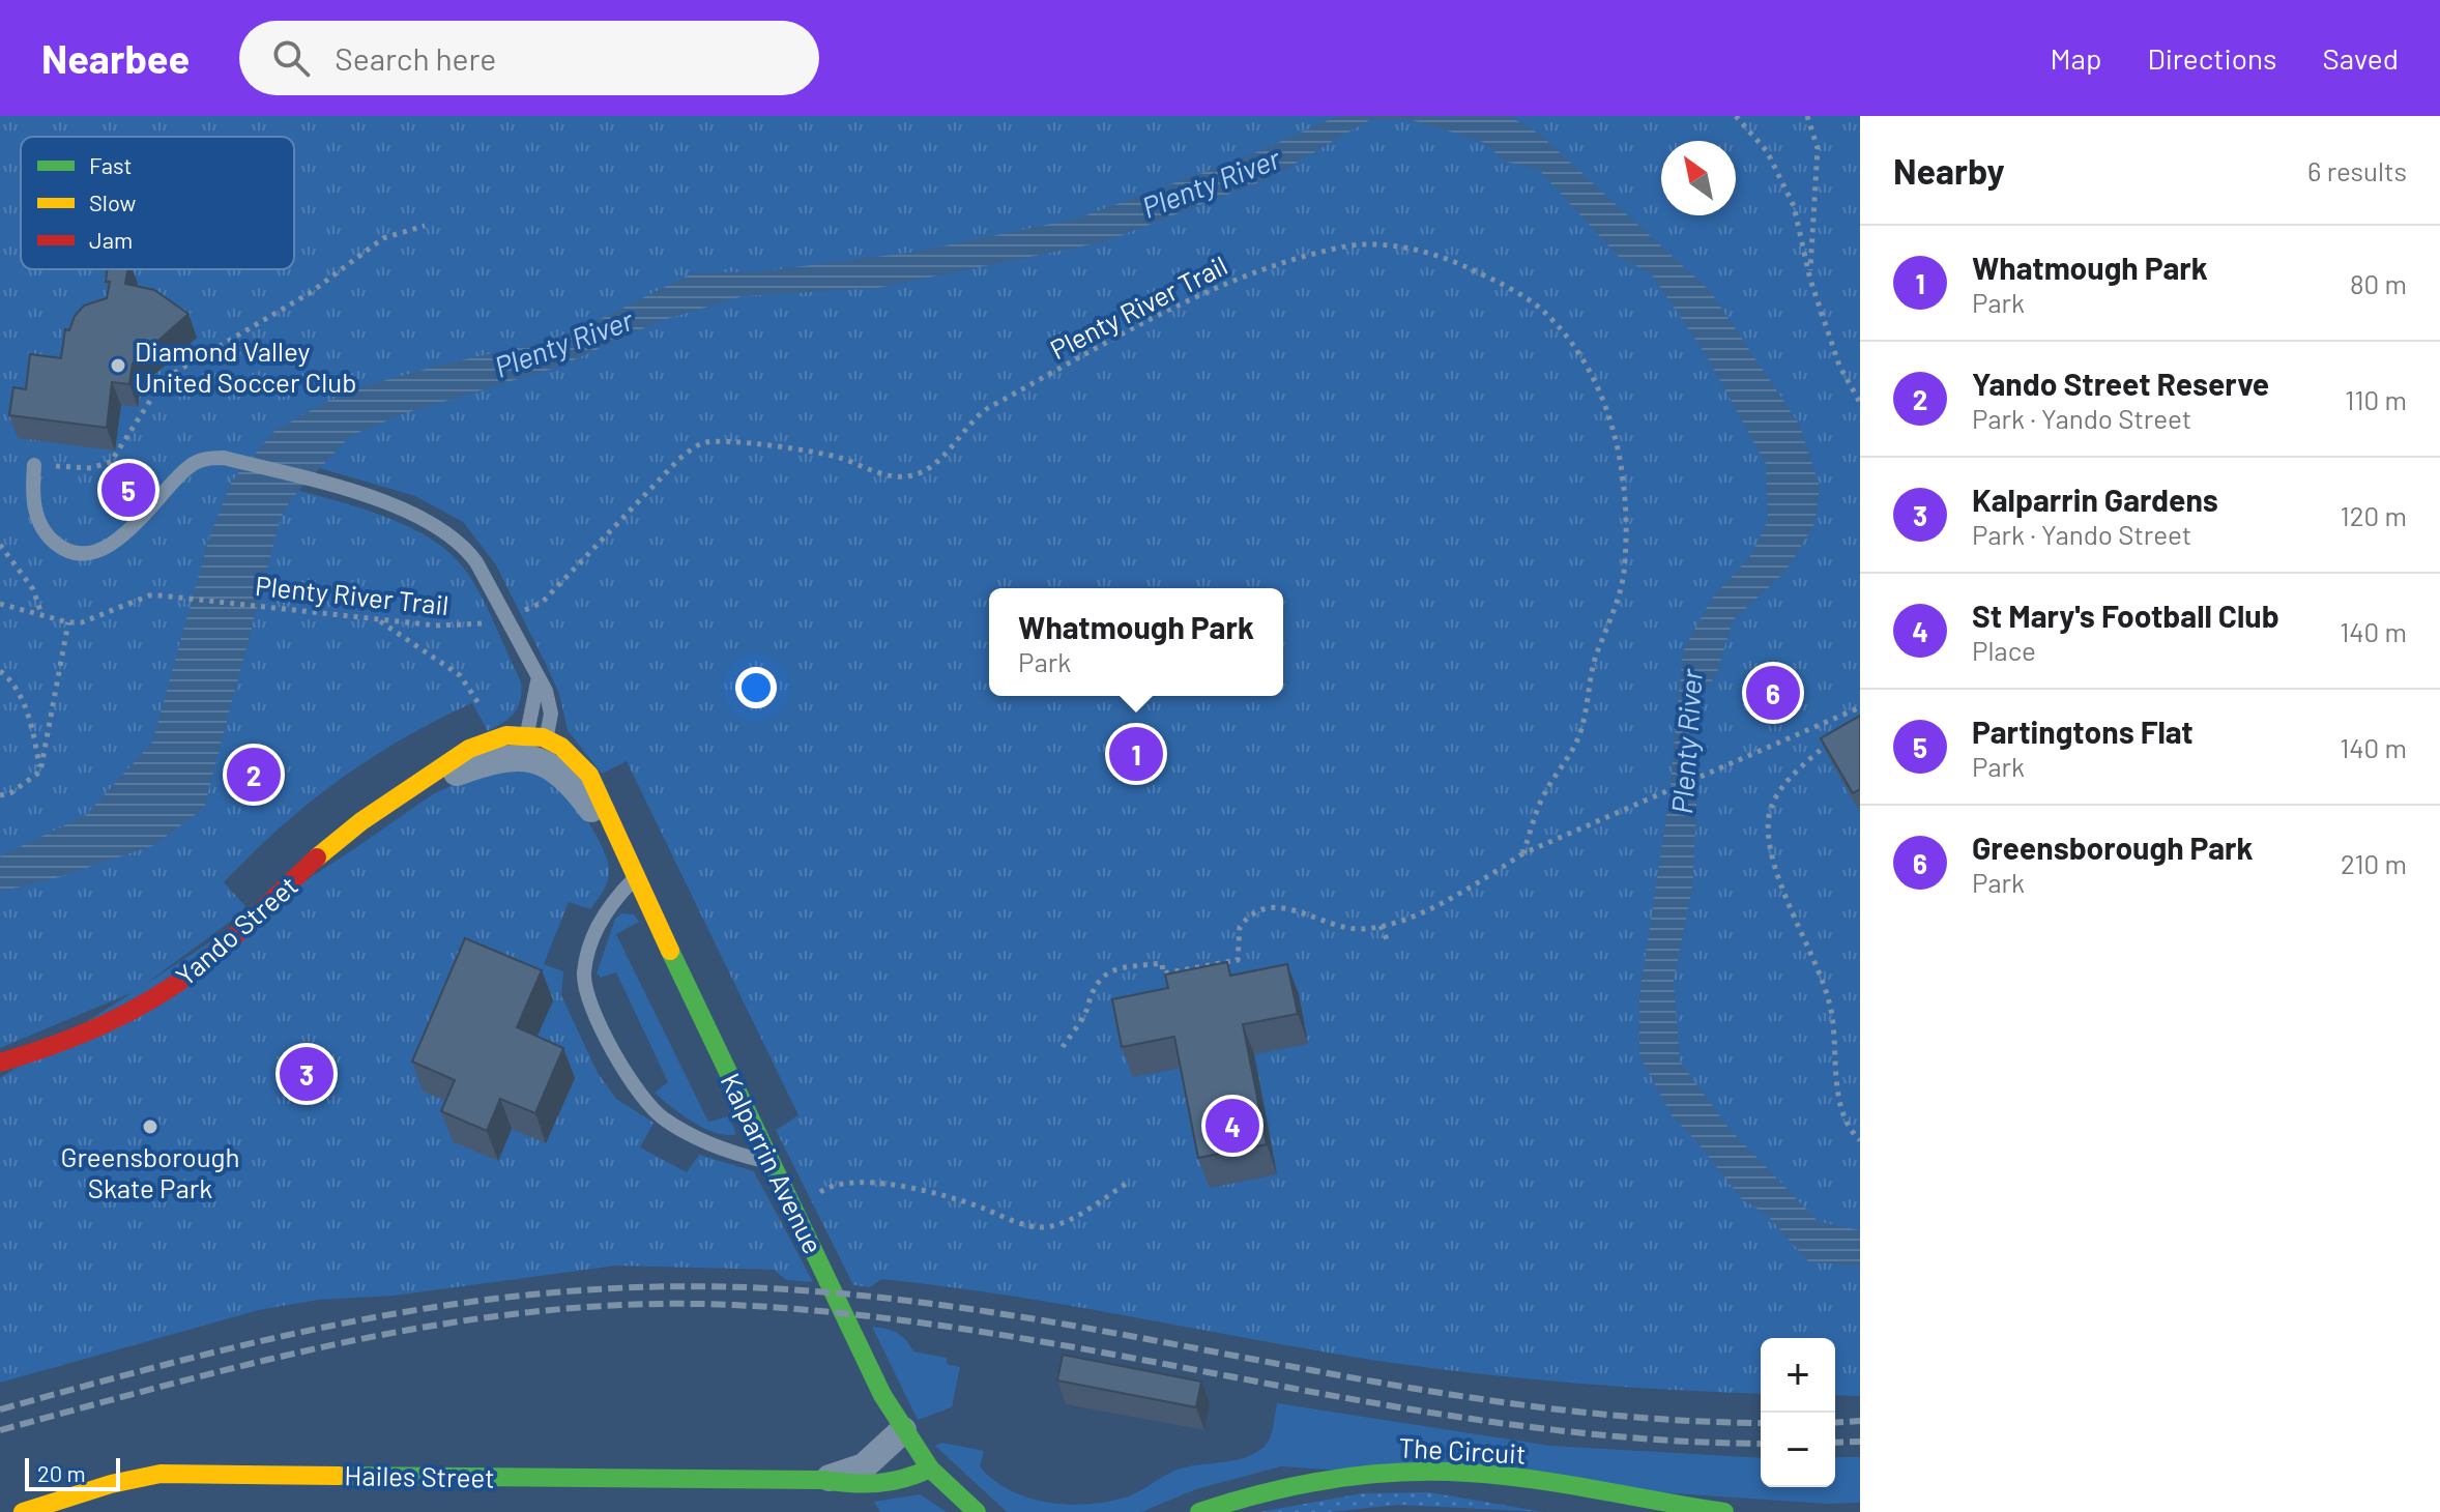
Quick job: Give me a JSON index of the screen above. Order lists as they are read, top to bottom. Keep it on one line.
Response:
{"streets":{"street":["Yando Street","Kalparrin Avenue","The Circuit","Hailes Street"],"path":["Plenty River Trail"]},"crossings":[["Yando Street","Kalparrin Avenue"],["Kalparrin Avenue","Hailes Street"]],"water":["Plenty River"],"places":["Diamond Valley United Soccer Club","Greensborough Skate Park"],"legend":["Fast","Slow","Jam"],"scale_bar":"20 m","north":"top left","page":{"header":"Nearbee","search":"Search here","nav":["Map","Directions","Saved"],"heading":["Nearby","6 results"],"list":[{"mark":"1","name":"Whatmough Park","note":"Park","value":"80 m"},{"mark":"2","name":"Yando Street Reserve","note":"Park · Yando Street","value":"110 m"},{"mark":"3","name":"Kalparrin Gardens","note":"Park · Yando Street","value":"120 m"},{"mark":"4","name":"St Mary's Football Club","note":"Place","value":"140 m"},{"mark":"5","name":"Partingtons Flat","note":"Park","value":"140 m"},{"mark":"6","name":"Greensborough Park","note":"Park","value":"210 m"}],"pins":["5","6","1","2","3","4"],"popup":["Whatmough Park","Park"],"map_buttons":["+","−"],"scale":"20 m"}}
